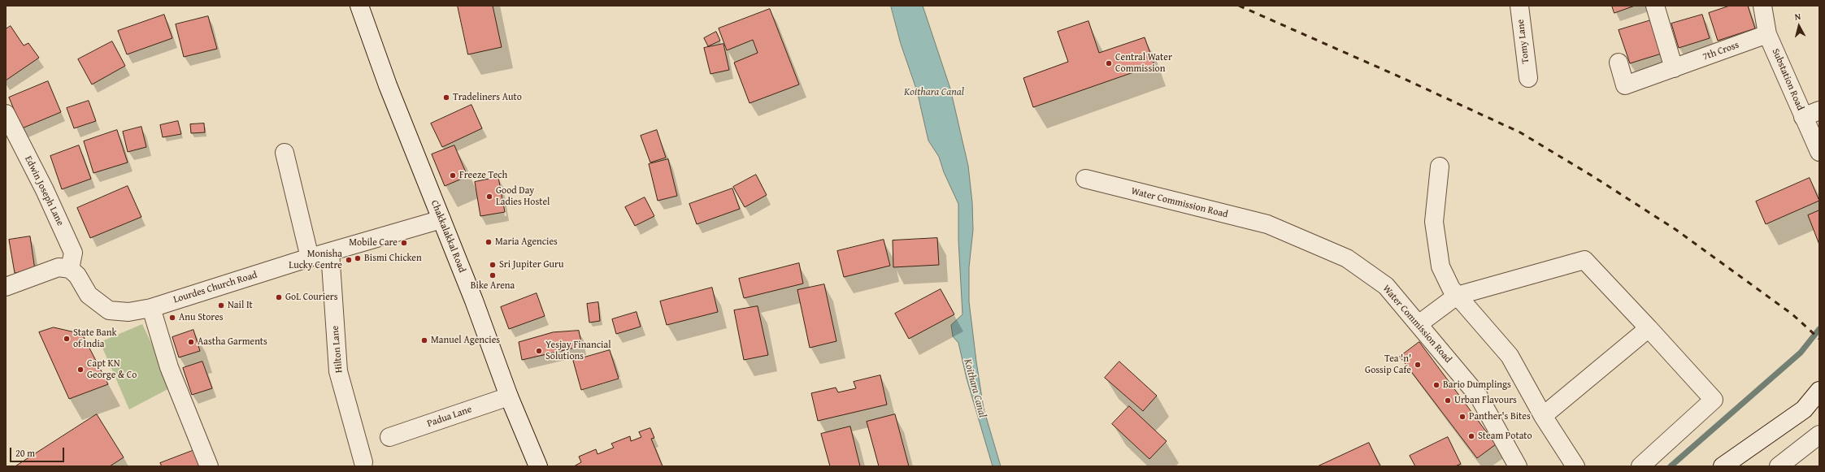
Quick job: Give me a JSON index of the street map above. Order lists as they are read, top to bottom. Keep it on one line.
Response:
{"streets":{"street":["Tomy Lane","7th Cross","Substation Road","Edwin Joseph Lane","Water Commission Road","Chakkalakkal Road","Lourdes Church Road","Hilton Lane","Padua Lane"]},"crossings":[["7th Cross","Substation Road"],["Edwin Joseph Lane","Lourdes Church Road"],["Chakkalakkal Road","Lourdes Church Road"],["Chakkalakkal Road","Padua Lane"],["Lourdes Church Road","Hilton Lane"]],"water":["Koithara Canal"],"places":["Central Water Commission","Tradeliners Auto","Freeze Tech","Good Day Ladies Hostel","Maria Agencies","Mobile Care","Bismi Chicken","Monisha Lucky Centre","Sri Jupiter Guru","Bike Arena","GoL Couriers","Nail It","Anu Stores","State Bank of India","Manuel Agencies","Aastha Garments","Yesjay Financial Solutions","Tea 'n' Gossip Cafe","Capt KN George & Co","Bario Dumplings","Urban Flavours","Panther's Bites","Steam Potato"],"scale_bar":"20 m","north":"top"}
